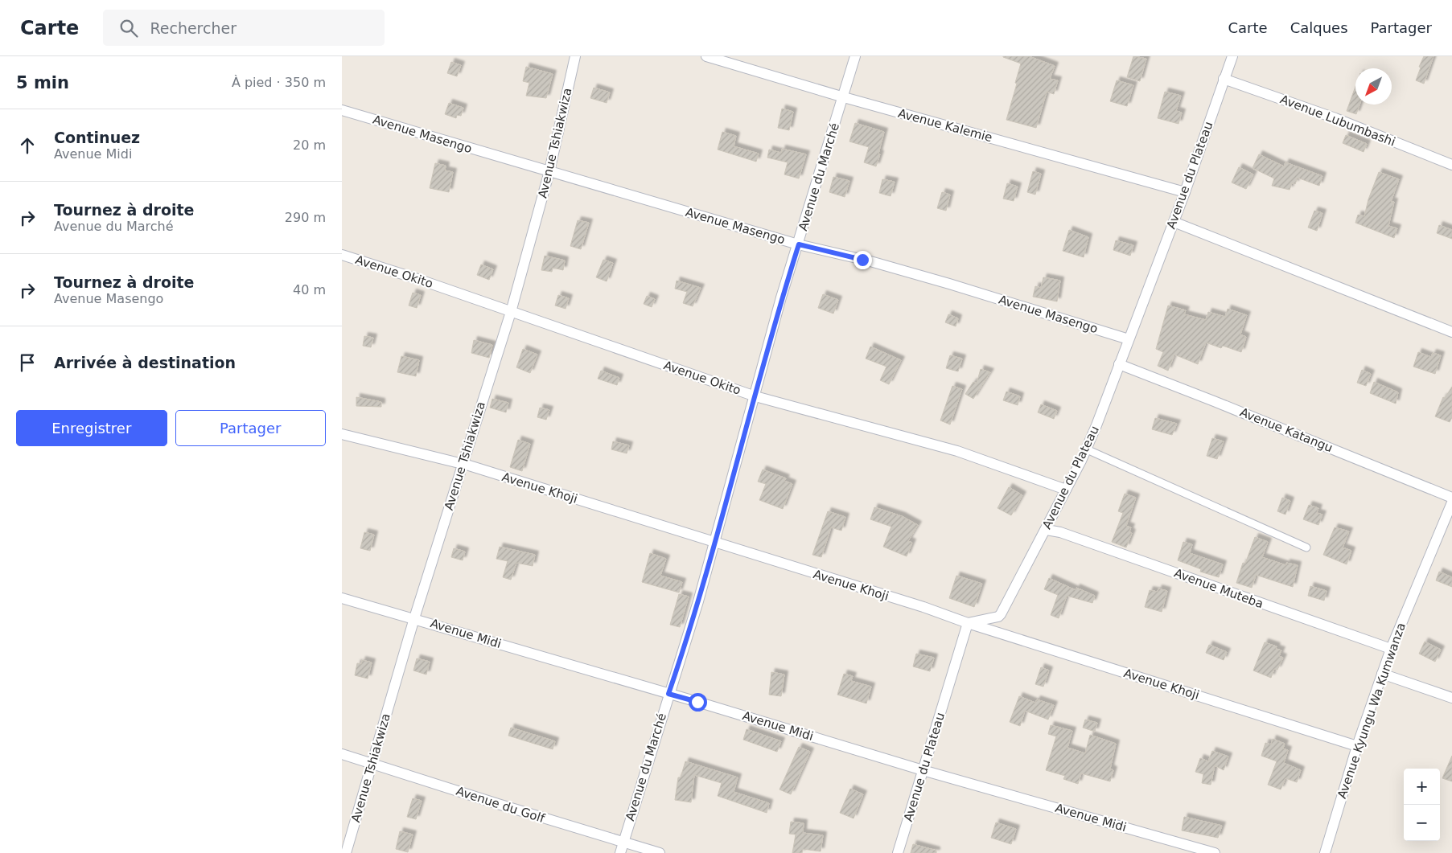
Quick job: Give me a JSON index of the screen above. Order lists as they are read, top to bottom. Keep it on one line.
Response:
{"streets":{"street":["Avenue Lubumbashi","Avenue Kalemie","Avenue Masengo","Avenue Tshiakwiza","Avenue du Plateau","Avenue du Marché","Avenue Okito","Avenue Katangu","Avenue Khoji","Avenue Muteba","Avenue Midi","Avenue Kyungu Wa Kumwanza","Avenue du Golf"]},"crossings":[["Avenue Lubumbashi","Avenue du Plateau"],["Avenue Kalemie","Avenue du Plateau"],["Avenue Kalemie","Avenue du Marché"],["Avenue Masengo","Avenue Tshiakwiza"],["Avenue Masengo","Avenue du Plateau"],["Avenue Masengo","Avenue du Marché"],["Avenue Tshiakwiza","Avenue Okito"],["Avenue Tshiakwiza","Avenue Khoji"],["Avenue Tshiakwiza","Avenue Midi"],["Avenue Tshiakwiza","Avenue du Golf"],["Avenue du Plateau","Avenue Okito"],["Avenue du Plateau","Avenue Katangu"],["Avenue du Plateau","Avenue Khoji"],["Avenue du Plateau","Avenue Muteba"],["Avenue du Plateau","Avenue Midi"],["Avenue du Marché","Avenue Okito"],["Avenue du Marché","Avenue Khoji"],["Avenue du Marché","Avenue Midi"],["Avenue du Marché","Avenue du Golf"],["Avenue Khoji","Avenue Kyungu Wa Kumwanza"],["Avenue Muteba","Avenue Kyungu Wa Kumwanza"]],"north":"bottom left","page":{"header":"Carte","search":"Rechercher","nav":["Carte","Calques","Partager"],"heading":["5 min","À pied · 350 m"],"list":[["Continuez","Avenue Midi","20 m"],["Tournez à droite","Avenue du Marché","290 m"],["Tournez à droite","Avenue Masengo","40 m"],"Arrivée à destination"],"buttons":["Enregistrer","Partager"],"map_buttons":["+","−"]}}
